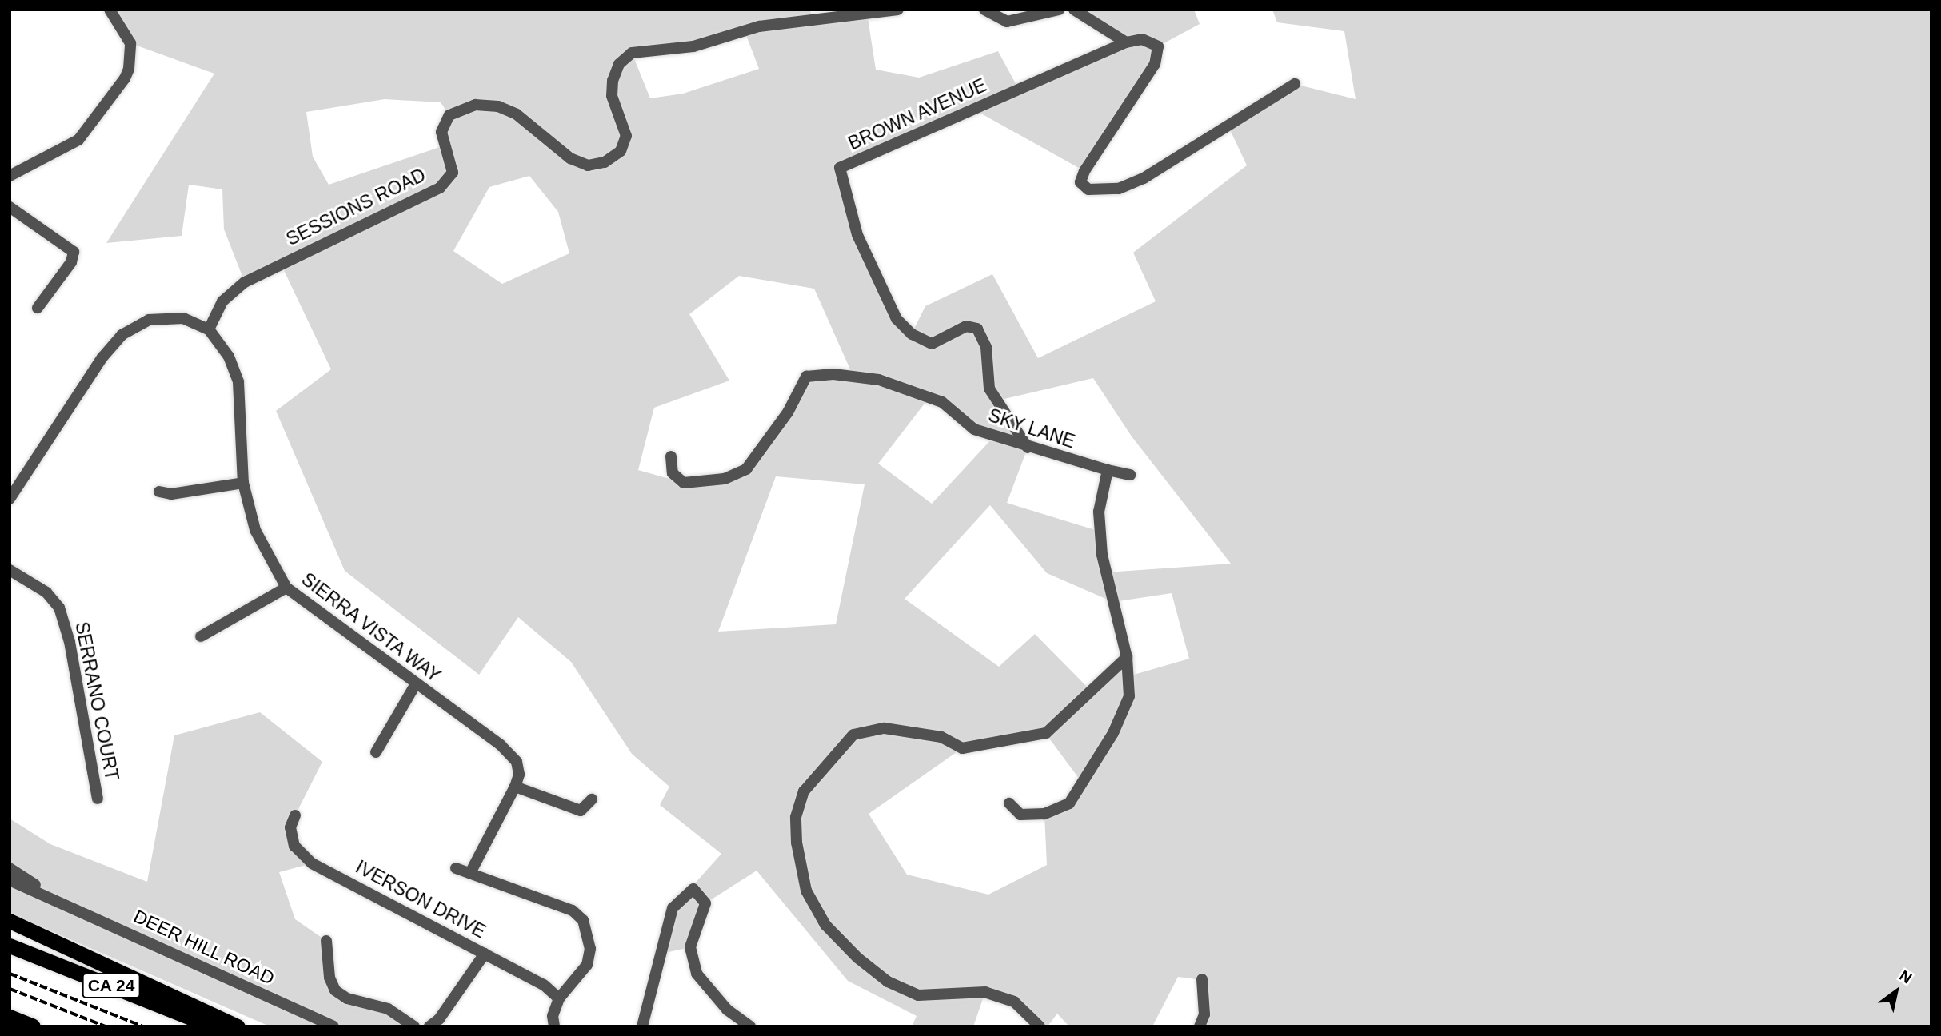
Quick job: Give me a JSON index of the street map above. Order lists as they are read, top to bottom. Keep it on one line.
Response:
{"streets":{"highway":["CA 24"],"street":["BROWN AVENUE","SESSIONS ROAD","SKY LANE","SIERRA VISTA WAY","SERRANO COURT","IVERSON DRIVE","DEER HILL ROAD"]},"crossings":[["BROWN AVENUE","SKY LANE"],["SESSIONS ROAD","SIERRA VISTA WAY"]],"north":"top right"}
